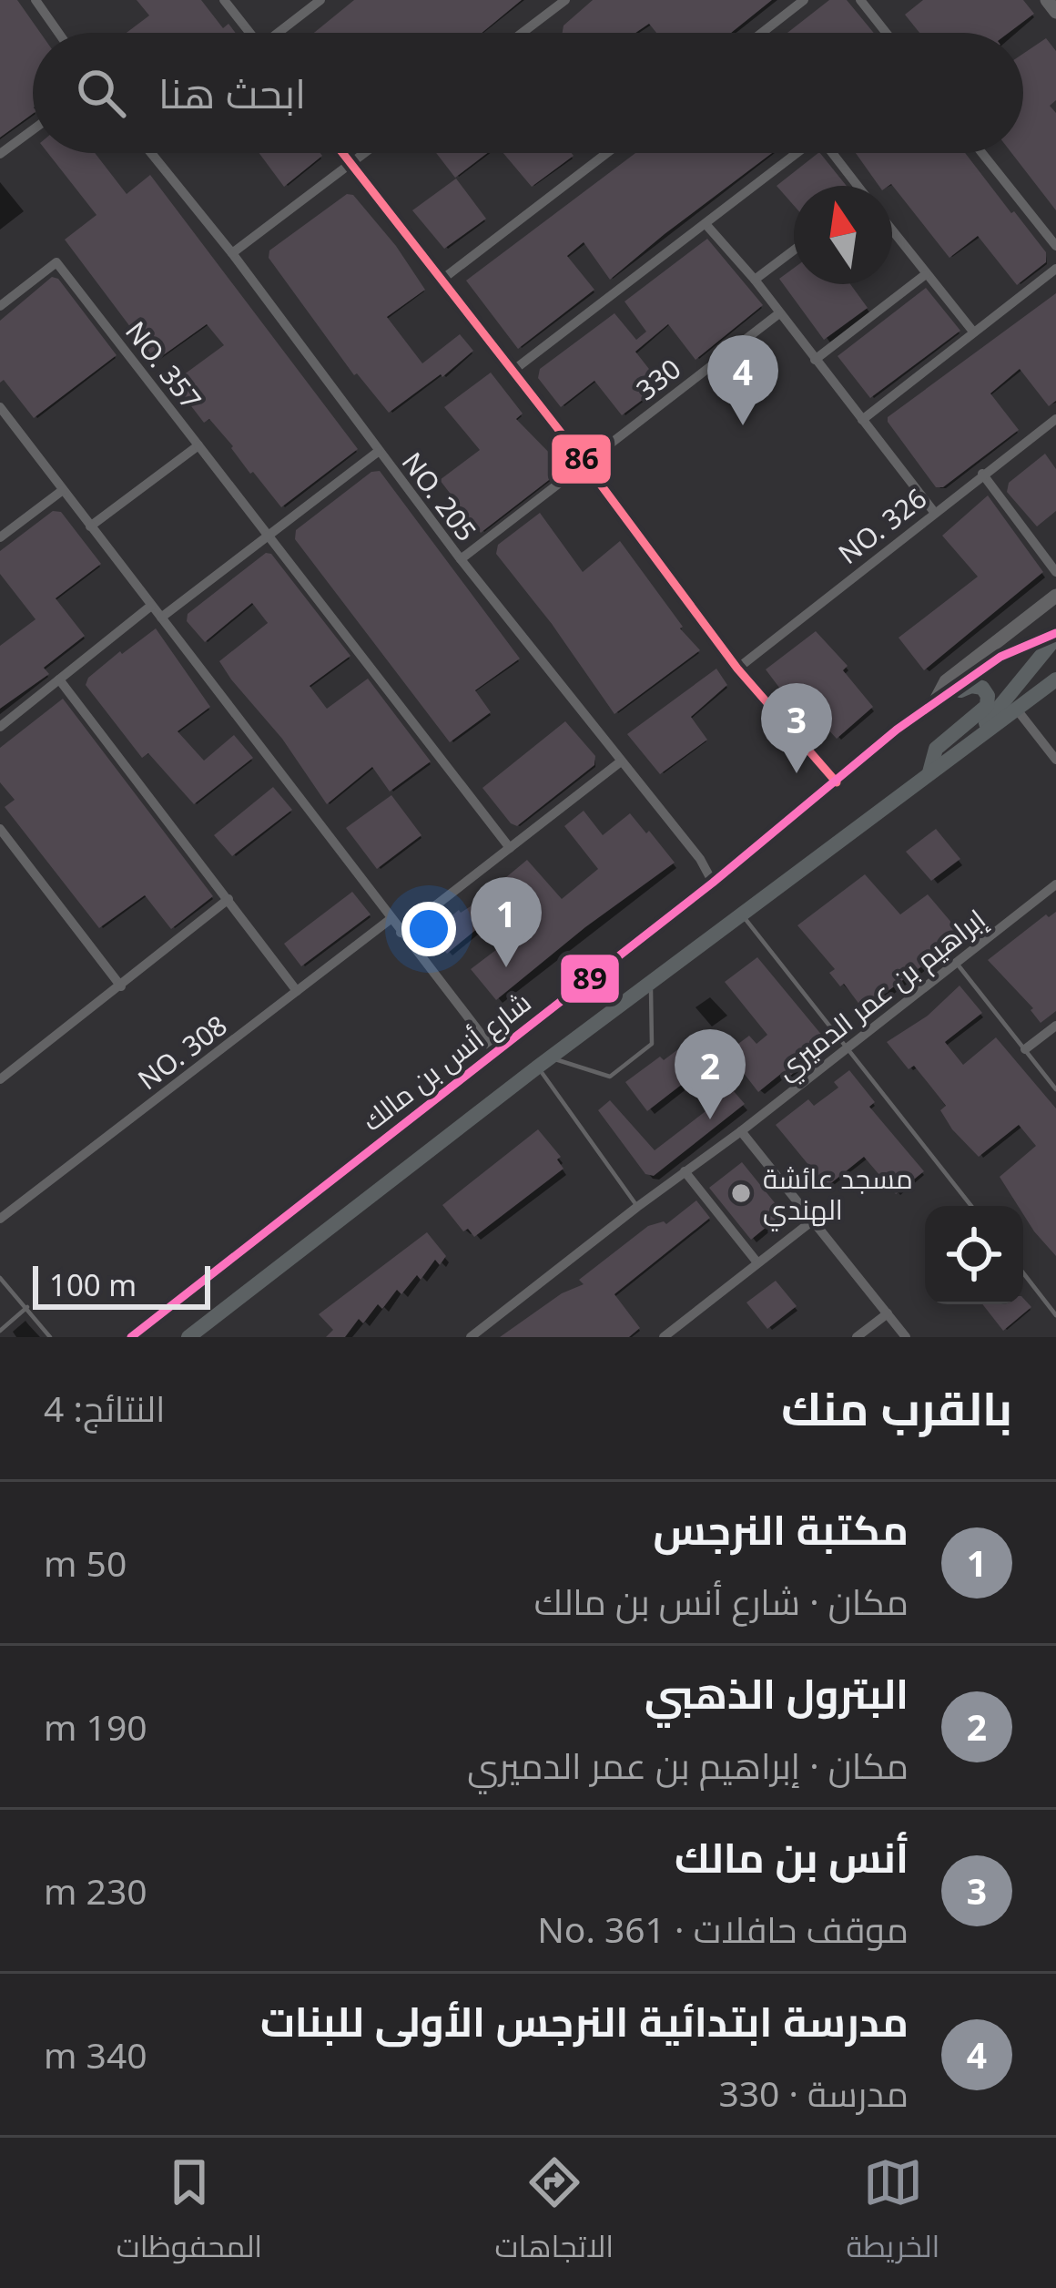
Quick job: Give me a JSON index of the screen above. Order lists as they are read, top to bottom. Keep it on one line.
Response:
{"streets":{"main road":["شارع أنس بن مالك"],"street":["NO. 357","330","NO. 205","NO. 326","إبراهيم بن عمر الدميري","NO. 308"]},"crossings":[["330","NO. 205"],["NO. 205","شارع أنس بن مالك"]],"places":["مسجد عائشة الهندي"],"lines":["transit line 86","transit line 89"],"scale_bar":"100 m","north":"top","page":{"search":"ابحث هنا","pins":["4","3","1","2"],"scale":"100 m","heading":["بالقرب منك","النتائج: 4"],"list":[{"mark":"1","name":"مكتبة النرجس","note":"مكان · شارع أنس بن مالك","value":"50 m"},{"mark":"2","name":"البترول الذهبي","note":"مكان · إبراهيم بن عمر الدميري","value":"190 m"},{"mark":"3","name":"أنس بن مالك","note":"موقف حافلات · No. 361","value":"230 m"},{"mark":"4","name":"مدرسة ابتدائية النرجس الأولى للبنات","note":"مدرسة · 330","value":"340 m"}],"nav":["الخريطة","الاتجاهات","المحفوظات"]}}
